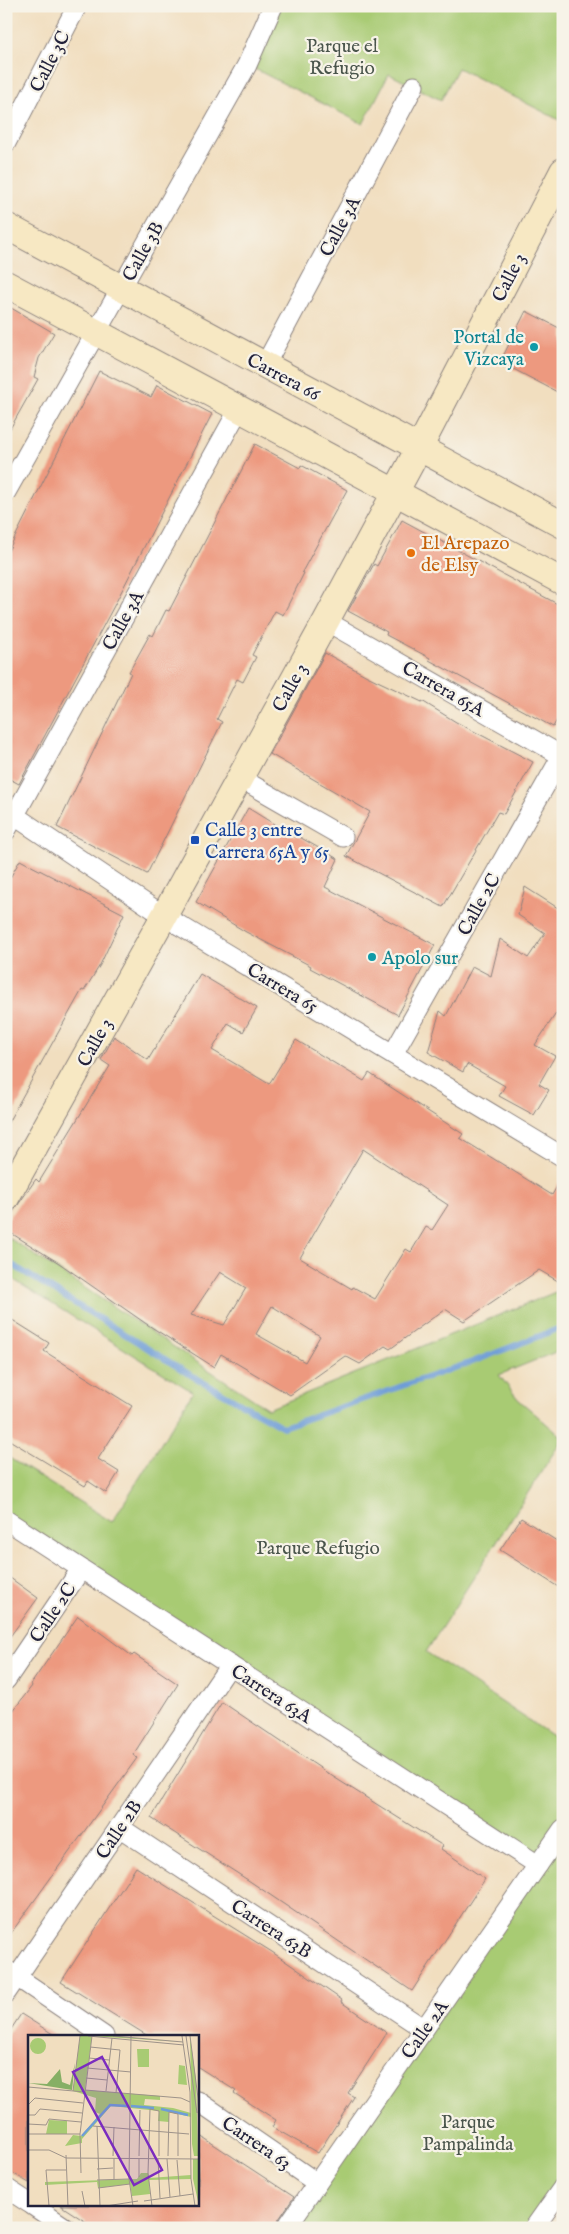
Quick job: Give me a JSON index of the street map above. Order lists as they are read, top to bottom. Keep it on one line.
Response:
{"streets":{"main road":["Calle 3","Carrera 66"],"street":["Calle 3C","Calle 3A","Calle 3B","Carrera 65A","Calle 2C","Carrera 65","Carrera 63A","Calle 2B","Carrera 63B","Calle 2A","Carrera 63"]},"crossings":[["Calle 3A","Carrera 66"],["Calle 3A","Carrera 65"],["Calle 3B","Carrera 66"],["Calle 3","Carrera 66"],["Calle 3","Carrera 65A"],["Calle 3","Carrera 65"],["Carrera 65A","Calle 2C"],["Calle 2C","Carrera 65"],["Calle 2C","Carrera 63A"],["Carrera 63A","Calle 2B"],["Carrera 63A","Calle 2A"],["Calle 2B","Carrera 63B"],["Carrera 63B","Calle 2A"],["Calle 2A","Carrera 63"]],"parks":["Parque el Refugio","Parque Refugio","Parque Pampalinda"],"places":{"other":["Portal de Vizcaya","El Arepazo de Elsy","Apolo sur"],"transit":["Calle 3 entre Carrera 65A y 65"]}}
